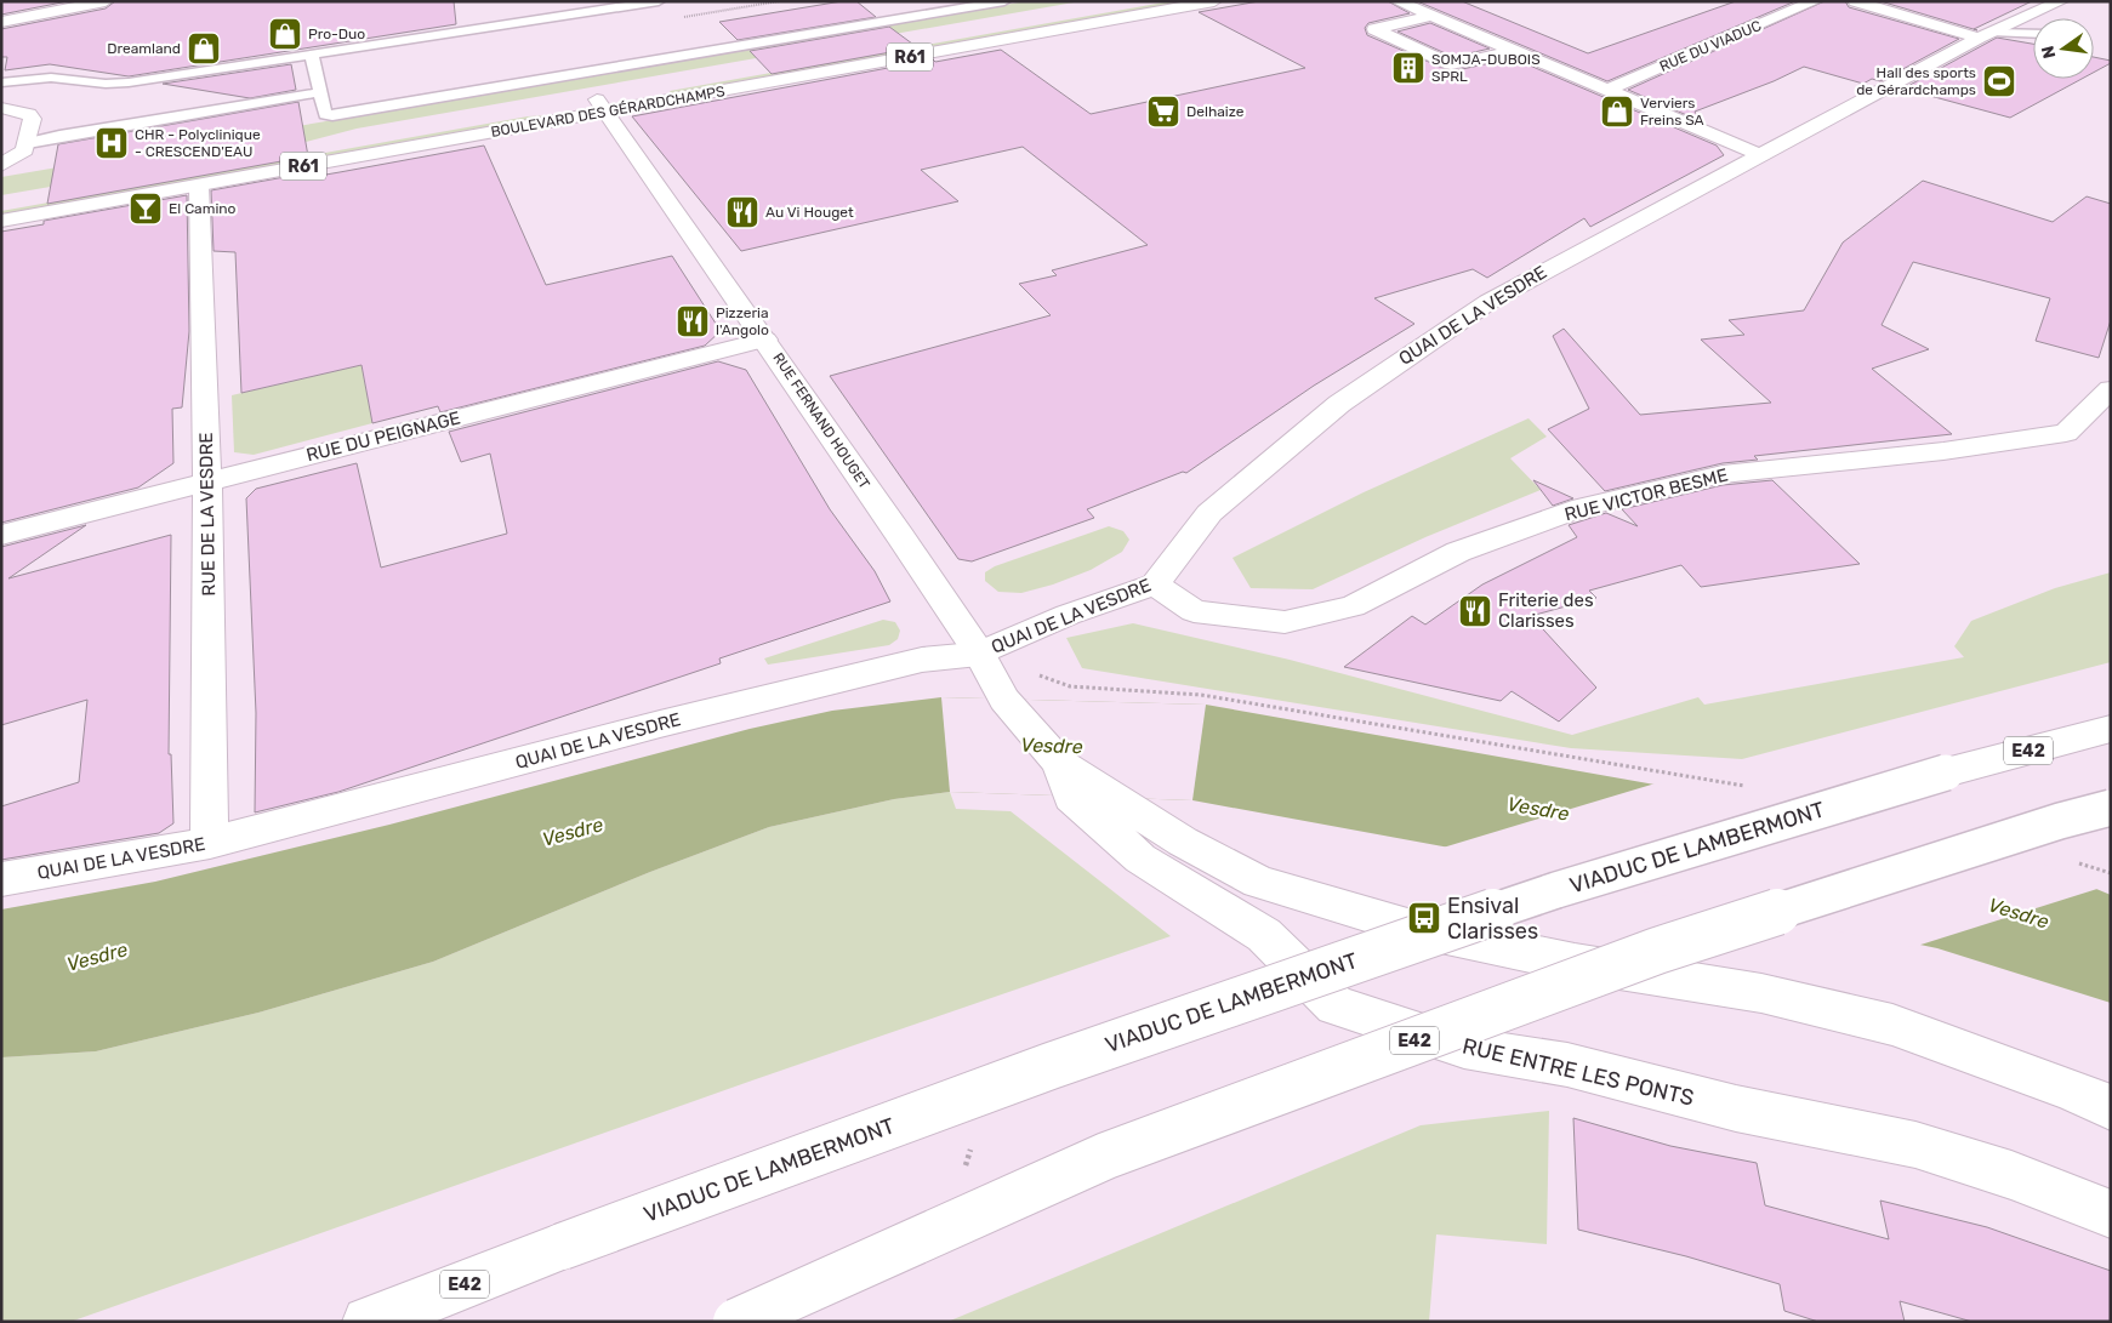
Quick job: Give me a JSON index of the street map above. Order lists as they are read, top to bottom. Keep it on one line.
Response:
{"streets":{"main road":["RUE DU VIADUC","R61","BOULEVARD DES GÉRARDCHAMPS","QUAI DE LA VESDRE","RUE FERNAND HOUGET","RUE DU PEIGNAGE","RUE VICTOR BESME","RUE DE LA VESDRE","E42","VIADUC DE LAMBERMONT","RUE ENTRE LES PONTS"]},"crossings":[["BOULEVARD DES GÉRARDCHAMPS","RUE FERNAND HOUGET"],["BOULEVARD DES GÉRARDCHAMPS","RUE DE LA VESDRE"],["QUAI DE LA VESDRE","RUE FERNAND HOUGET"],["QUAI DE LA VESDRE","RUE VICTOR BESME"],["QUAI DE LA VESDRE","RUE DE LA VESDRE"],["QUAI DE LA VESDRE","RUE ENTRE LES PONTS"],["RUE FERNAND HOUGET","RUE DU PEIGNAGE"],["RUE FERNAND HOUGET","RUE ENTRE LES PONTS"],["RUE DU PEIGNAGE","RUE DE LA VESDRE"]],"water":["Vesdre"],"places":{"shop":["Pro-Duo","Dreamland","Verviers Freins SA"],"building":["SOMJA-DUBOIS SPRL"],"sports":["Hall des sports de Gérardchamps"],"supermarket":["Delhaize"],"hospital":["CHR - Polyclinique - CRESCEND'EAU"],"bar":["El Camino"],"restaurant":["Au Vi Houget","Pizzeria l'Angolo","Friterie des Clarisses"],"bus stop":["Ensival Clarisses"]},"north":"left"}
